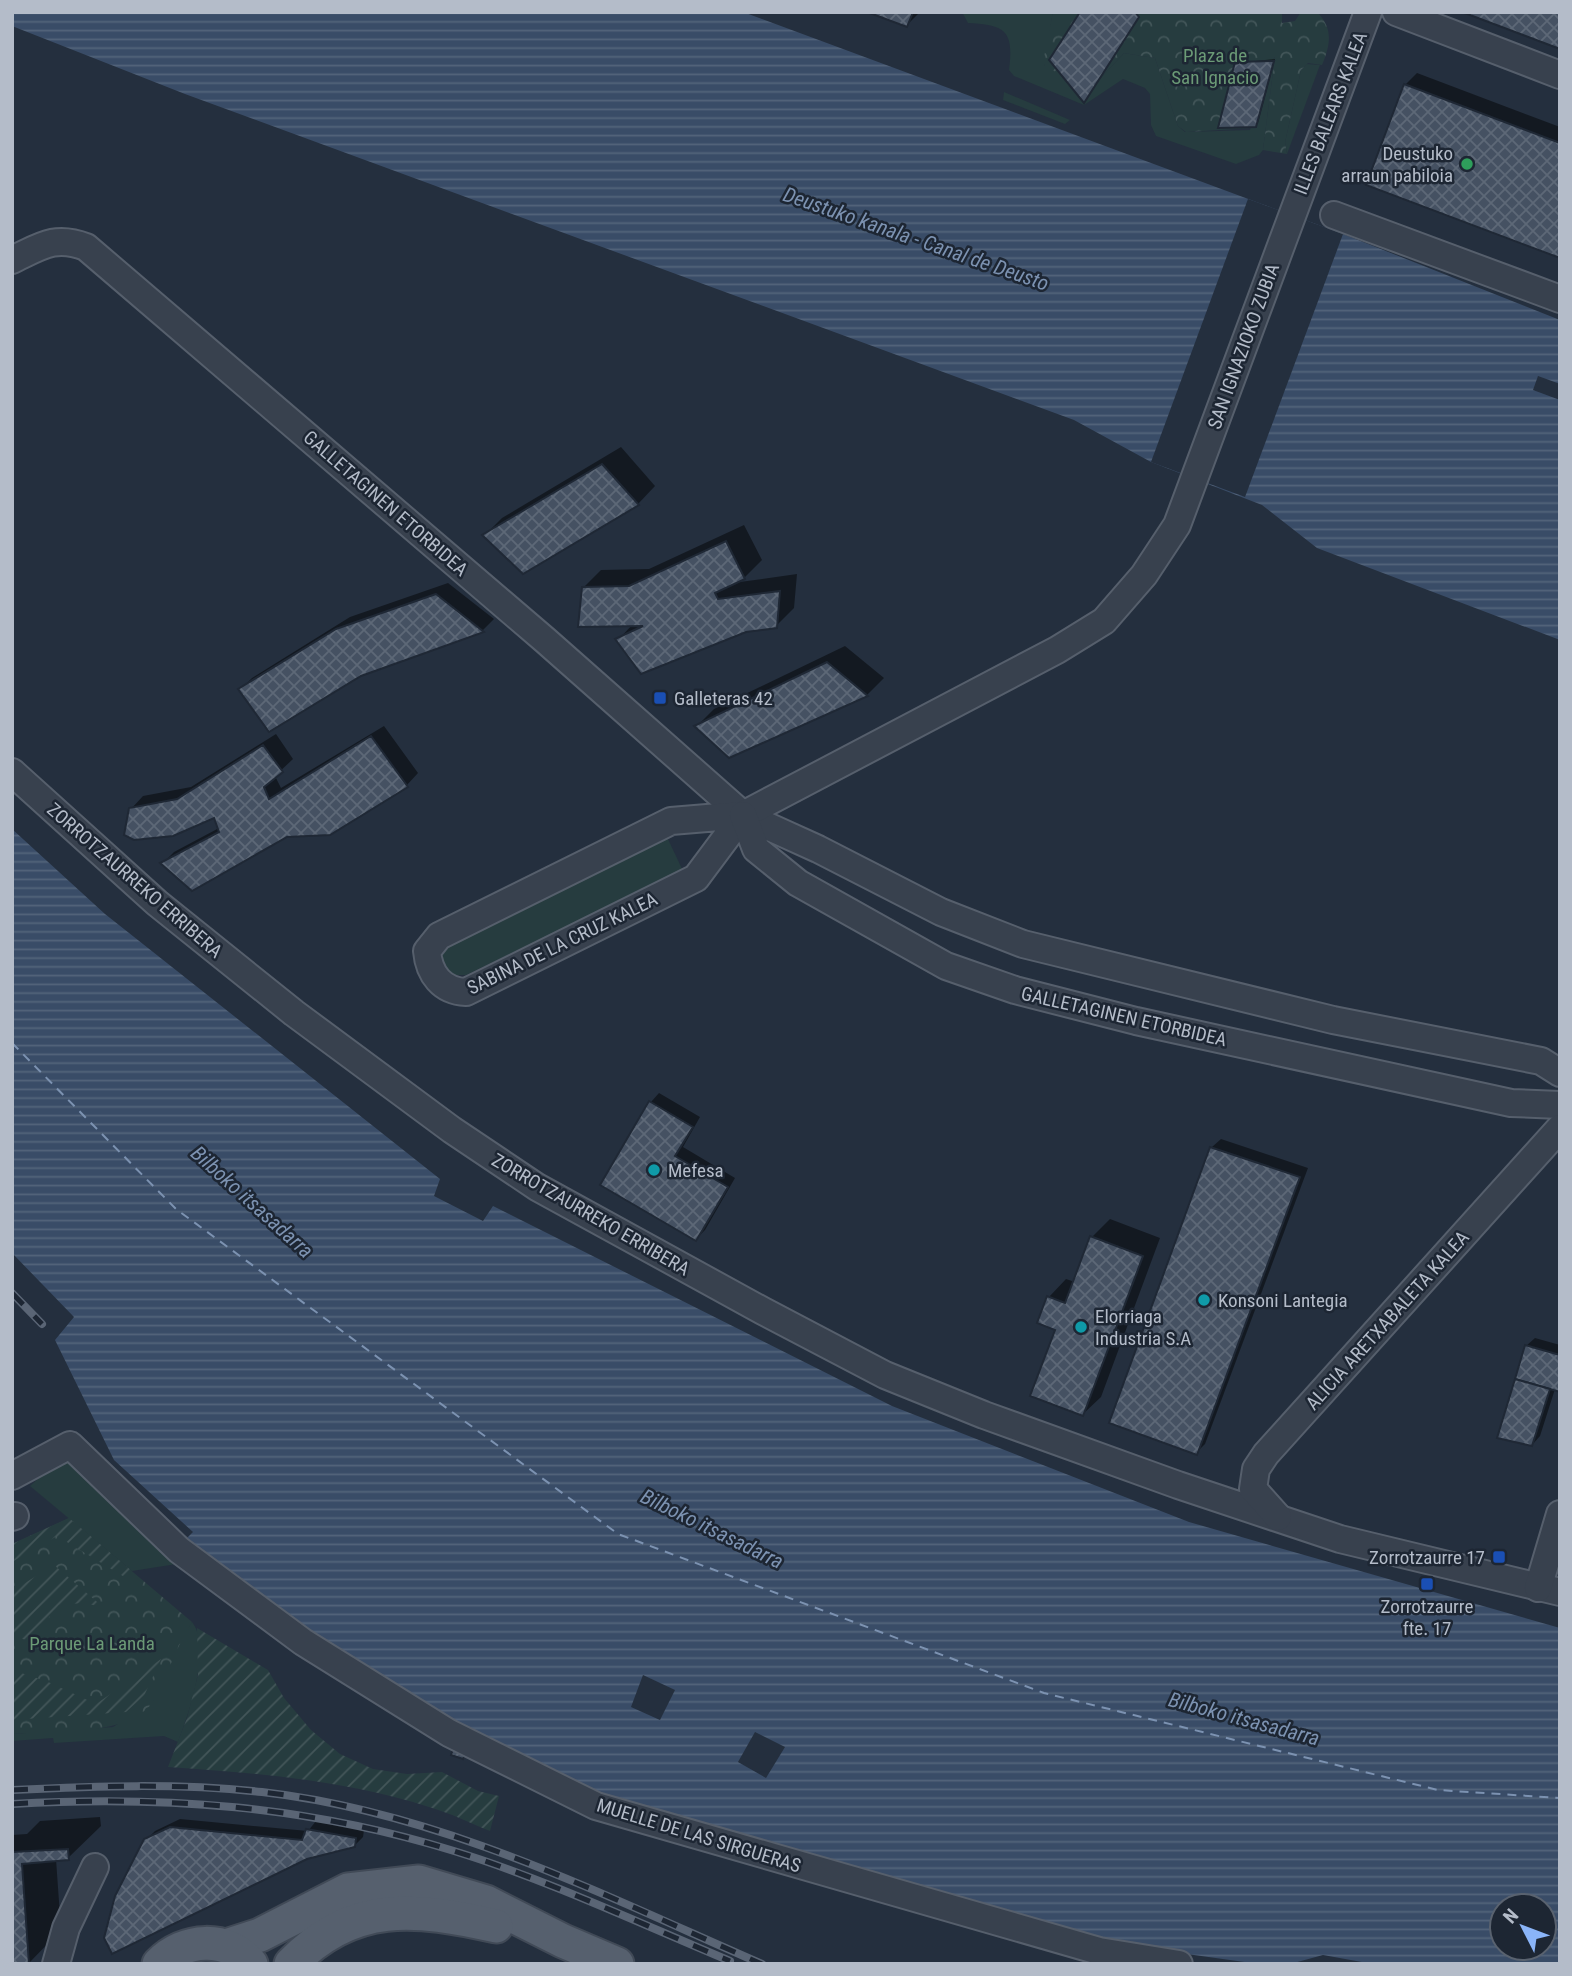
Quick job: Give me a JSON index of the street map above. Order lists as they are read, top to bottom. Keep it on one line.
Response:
{"streets":{"street":["ILLES BALEARS KALEA","SAN IGNAZIOKO ZUBIA","GALLETAGINEN ETORBIDEA","ZORROTZAURREKO ERRIBERA","SABINA DE LA CRUZ KALEA","ALICIA ARETXABALETA KALEA","MUELLE DE LAS SIRGUERAS"]},"crossings":[["ILLES BALEARS KALEA","SAN IGNAZIOKO ZUBIA"],["SAN IGNAZIOKO ZUBIA","SABINA DE LA CRUZ KALEA"],["GALLETAGINEN ETORBIDEA","SABINA DE LA CRUZ KALEA"]],"water":["Deustuko kanala - Canal de Deusto","Bilboko itsasadarra"],"parks":["Plaza de San Ignacio","Parque La Landa"],"places":{"other":["Deustuko arraun pabiloia","Mefesa","Konsoni Lantegia","Elorriaga Industria S.A"],"transit":["Galleteras 42","Zorrotzaurre 17","Zorrotzaurre fte. 17"]},"north":"top left"}
